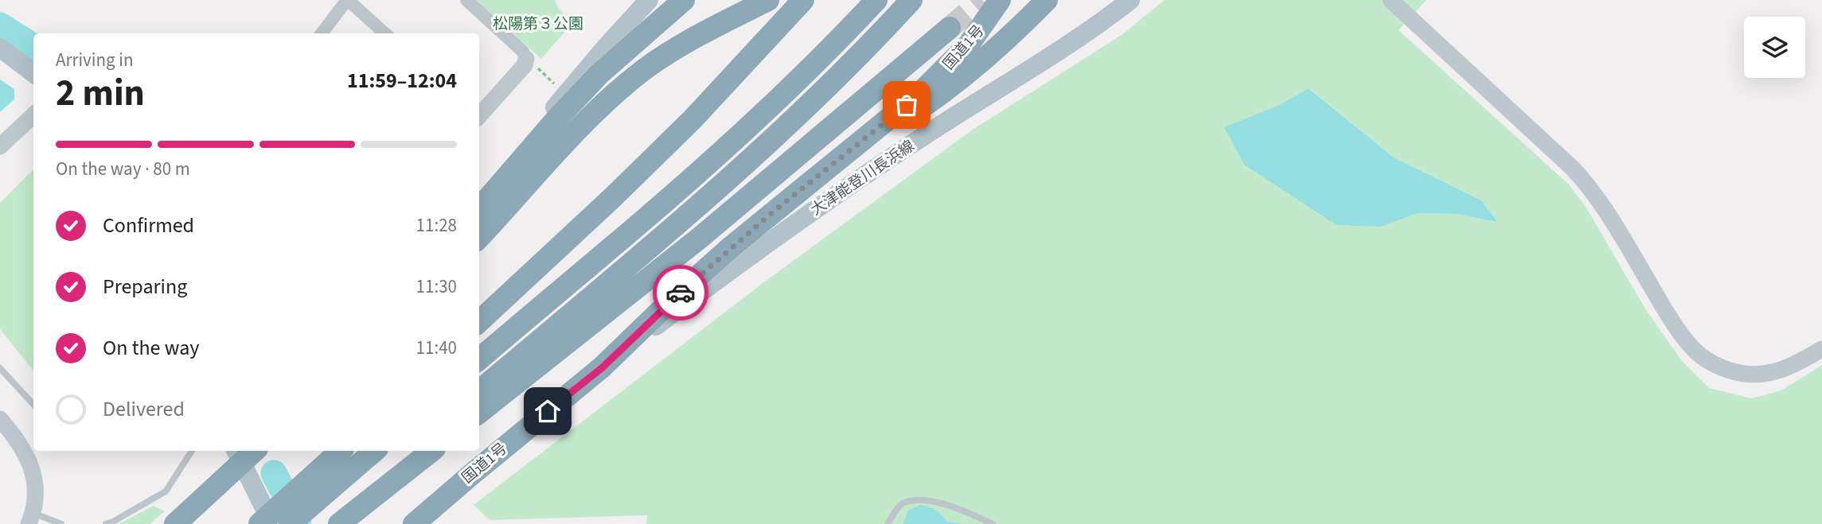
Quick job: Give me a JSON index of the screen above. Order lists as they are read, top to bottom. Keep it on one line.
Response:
{"streets":{"highway":["国道1号"],"main road":["大津能登川長浜線"]},"crossings":[["国道1号","大津能登川長浜線"]],"parks":["松陽第３公園"],"page":{"heading":["2 min","Arriving in","11:59–12:04"],"bar":"On the way · 80 m","list":[["Confirmed","11:28"],["Preparing","11:30"],["On the way","11:40"],"Delivered"]}}
